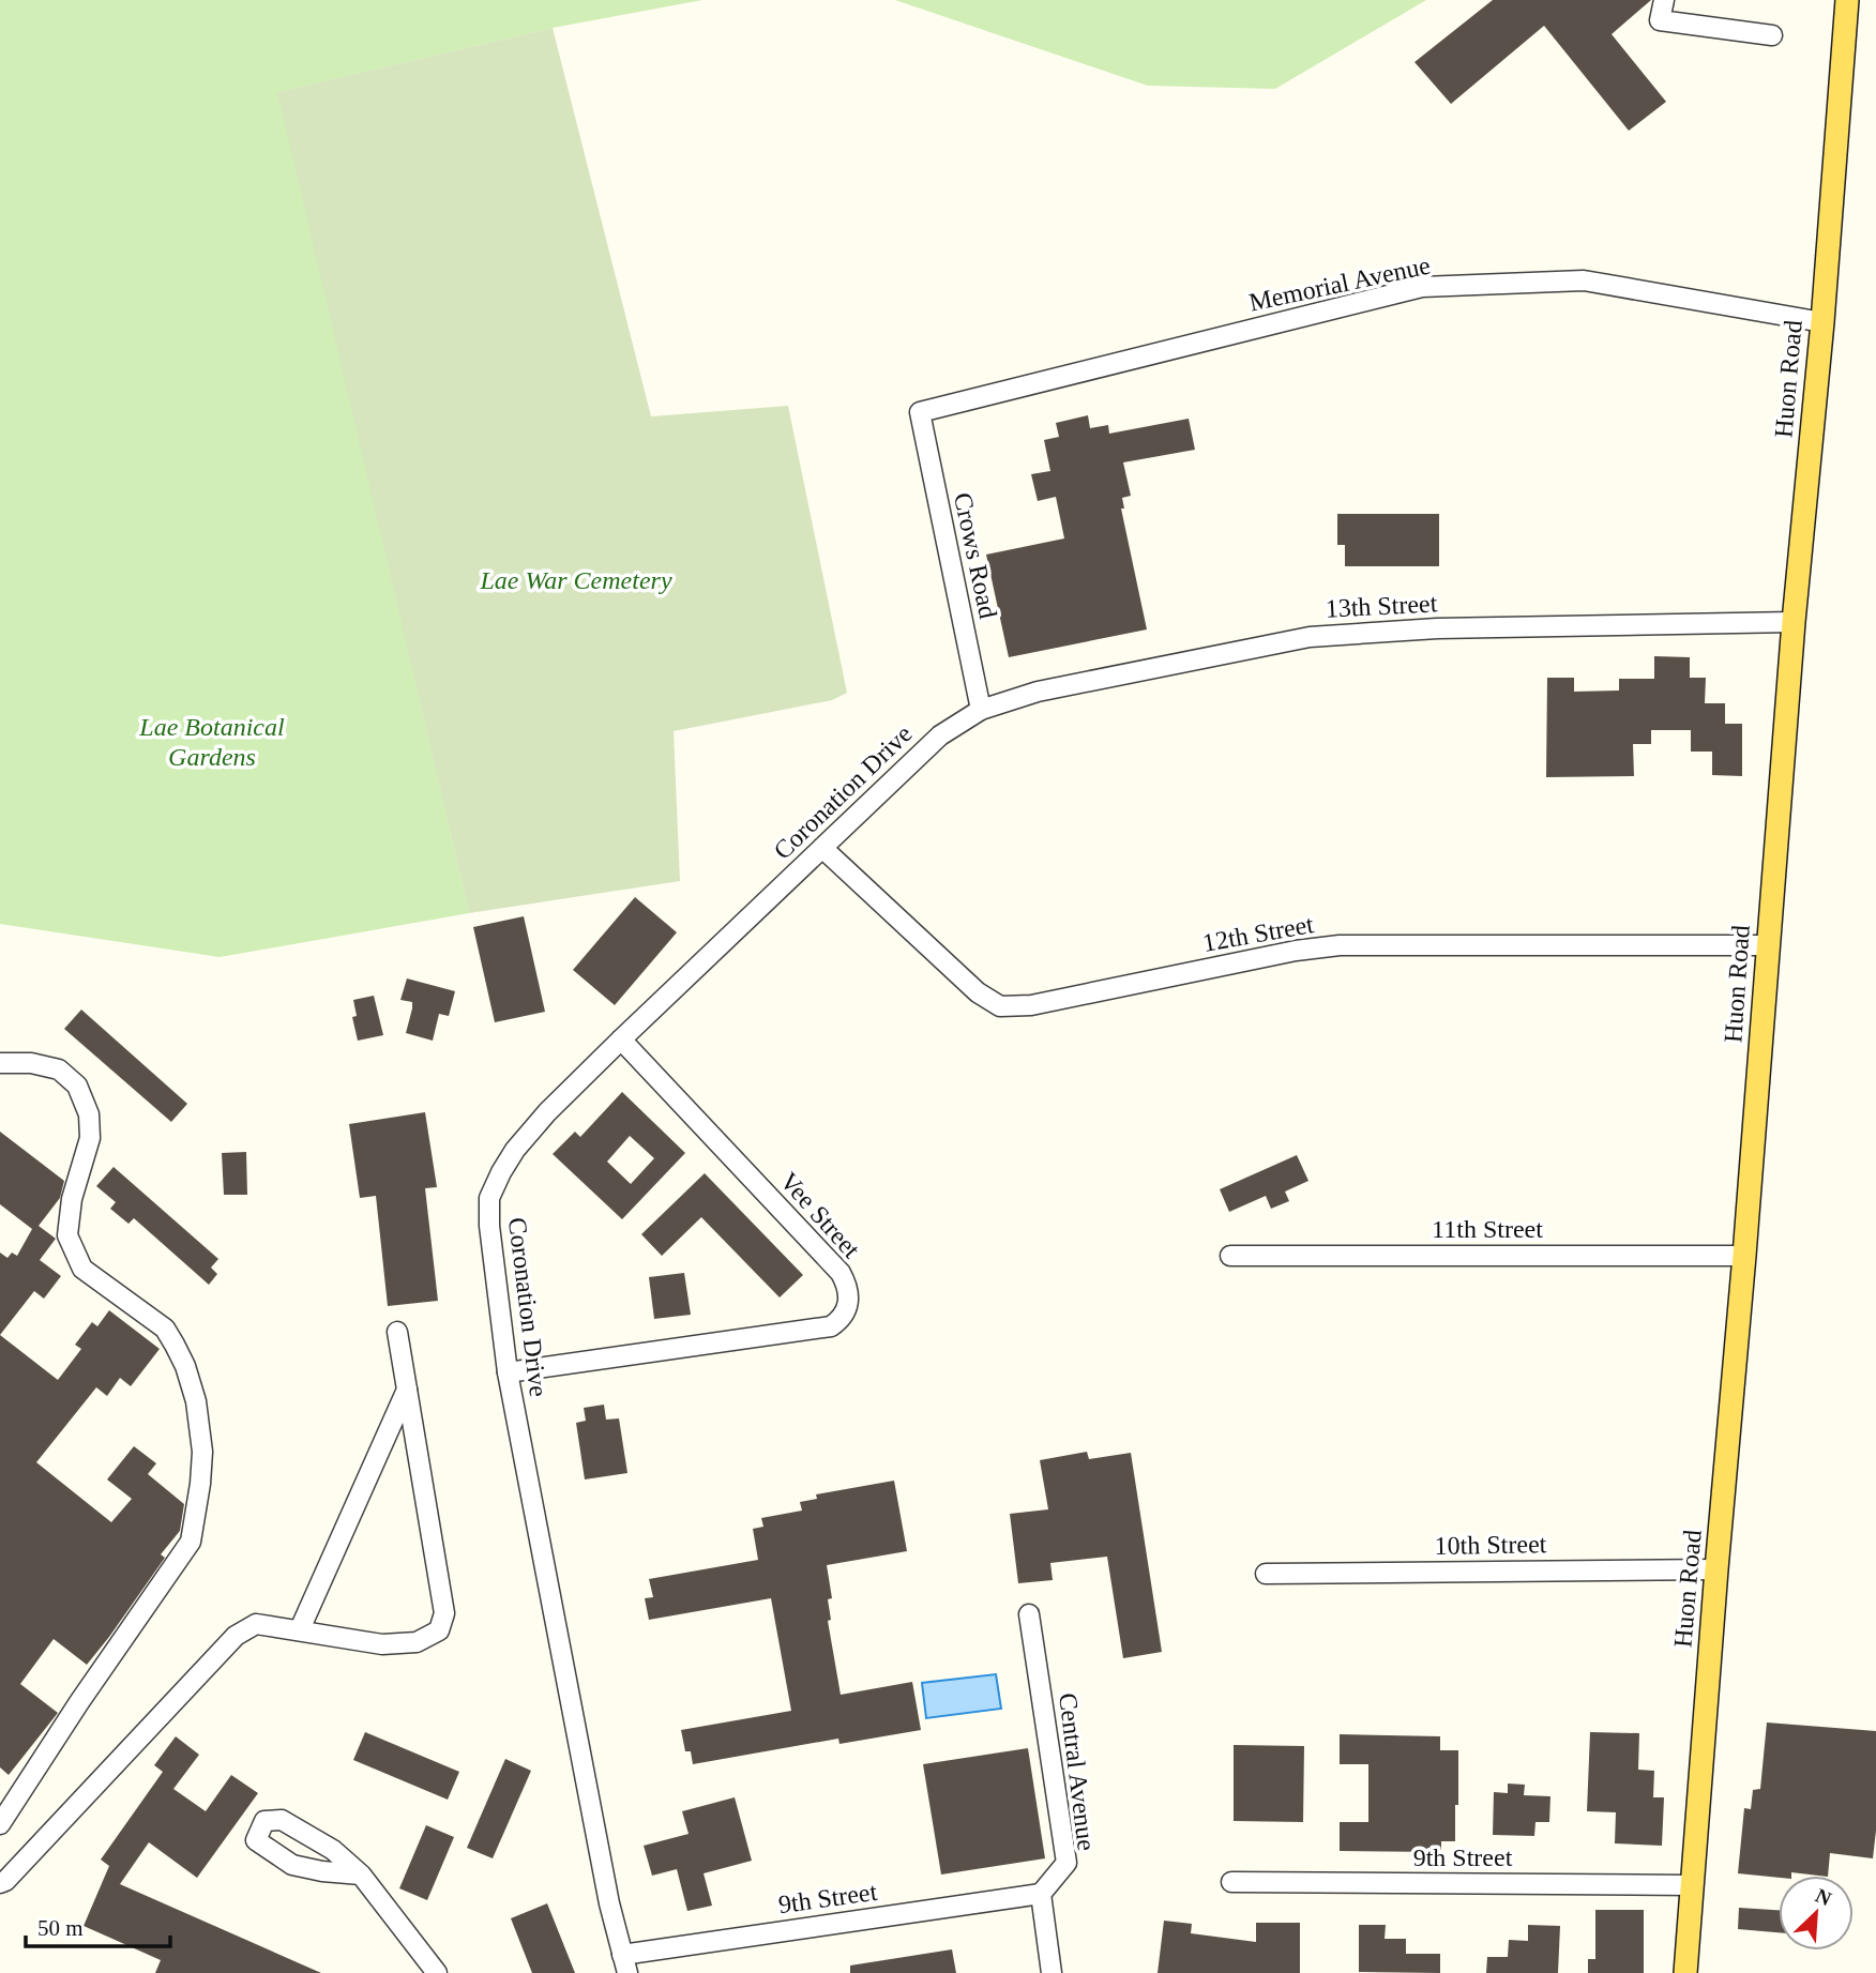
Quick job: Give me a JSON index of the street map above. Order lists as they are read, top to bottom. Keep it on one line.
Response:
{"streets":{"main road":["Huon Road"],"street":["Memorial Avenue","Crows Road","13th Street","Coronation Drive","12th Street","Vee Street","11th Street","10th Street","Central Avenue","9th Street"]},"crossings":[["Memorial Avenue","Huon Road"],["Memorial Avenue","Crows Road"],["Huon Road","13th Street"],["Huon Road","12th Street"],["Huon Road","11th Street"],["Huon Road","10th Street"],["Huon Road","9th Street"],["Crows Road","13th Street"],["Crows Road","Coronation Drive"],["13th Street","Coronation Drive"],["Coronation Drive","12th Street"],["Coronation Drive","Vee Street"],["Coronation Drive","9th Street"],["Central Avenue","9th Street"]],"parks":["Lae War Cemetery","Lae Botanical Gardens"],"scale_bar":"50 m","north":"top right"}
